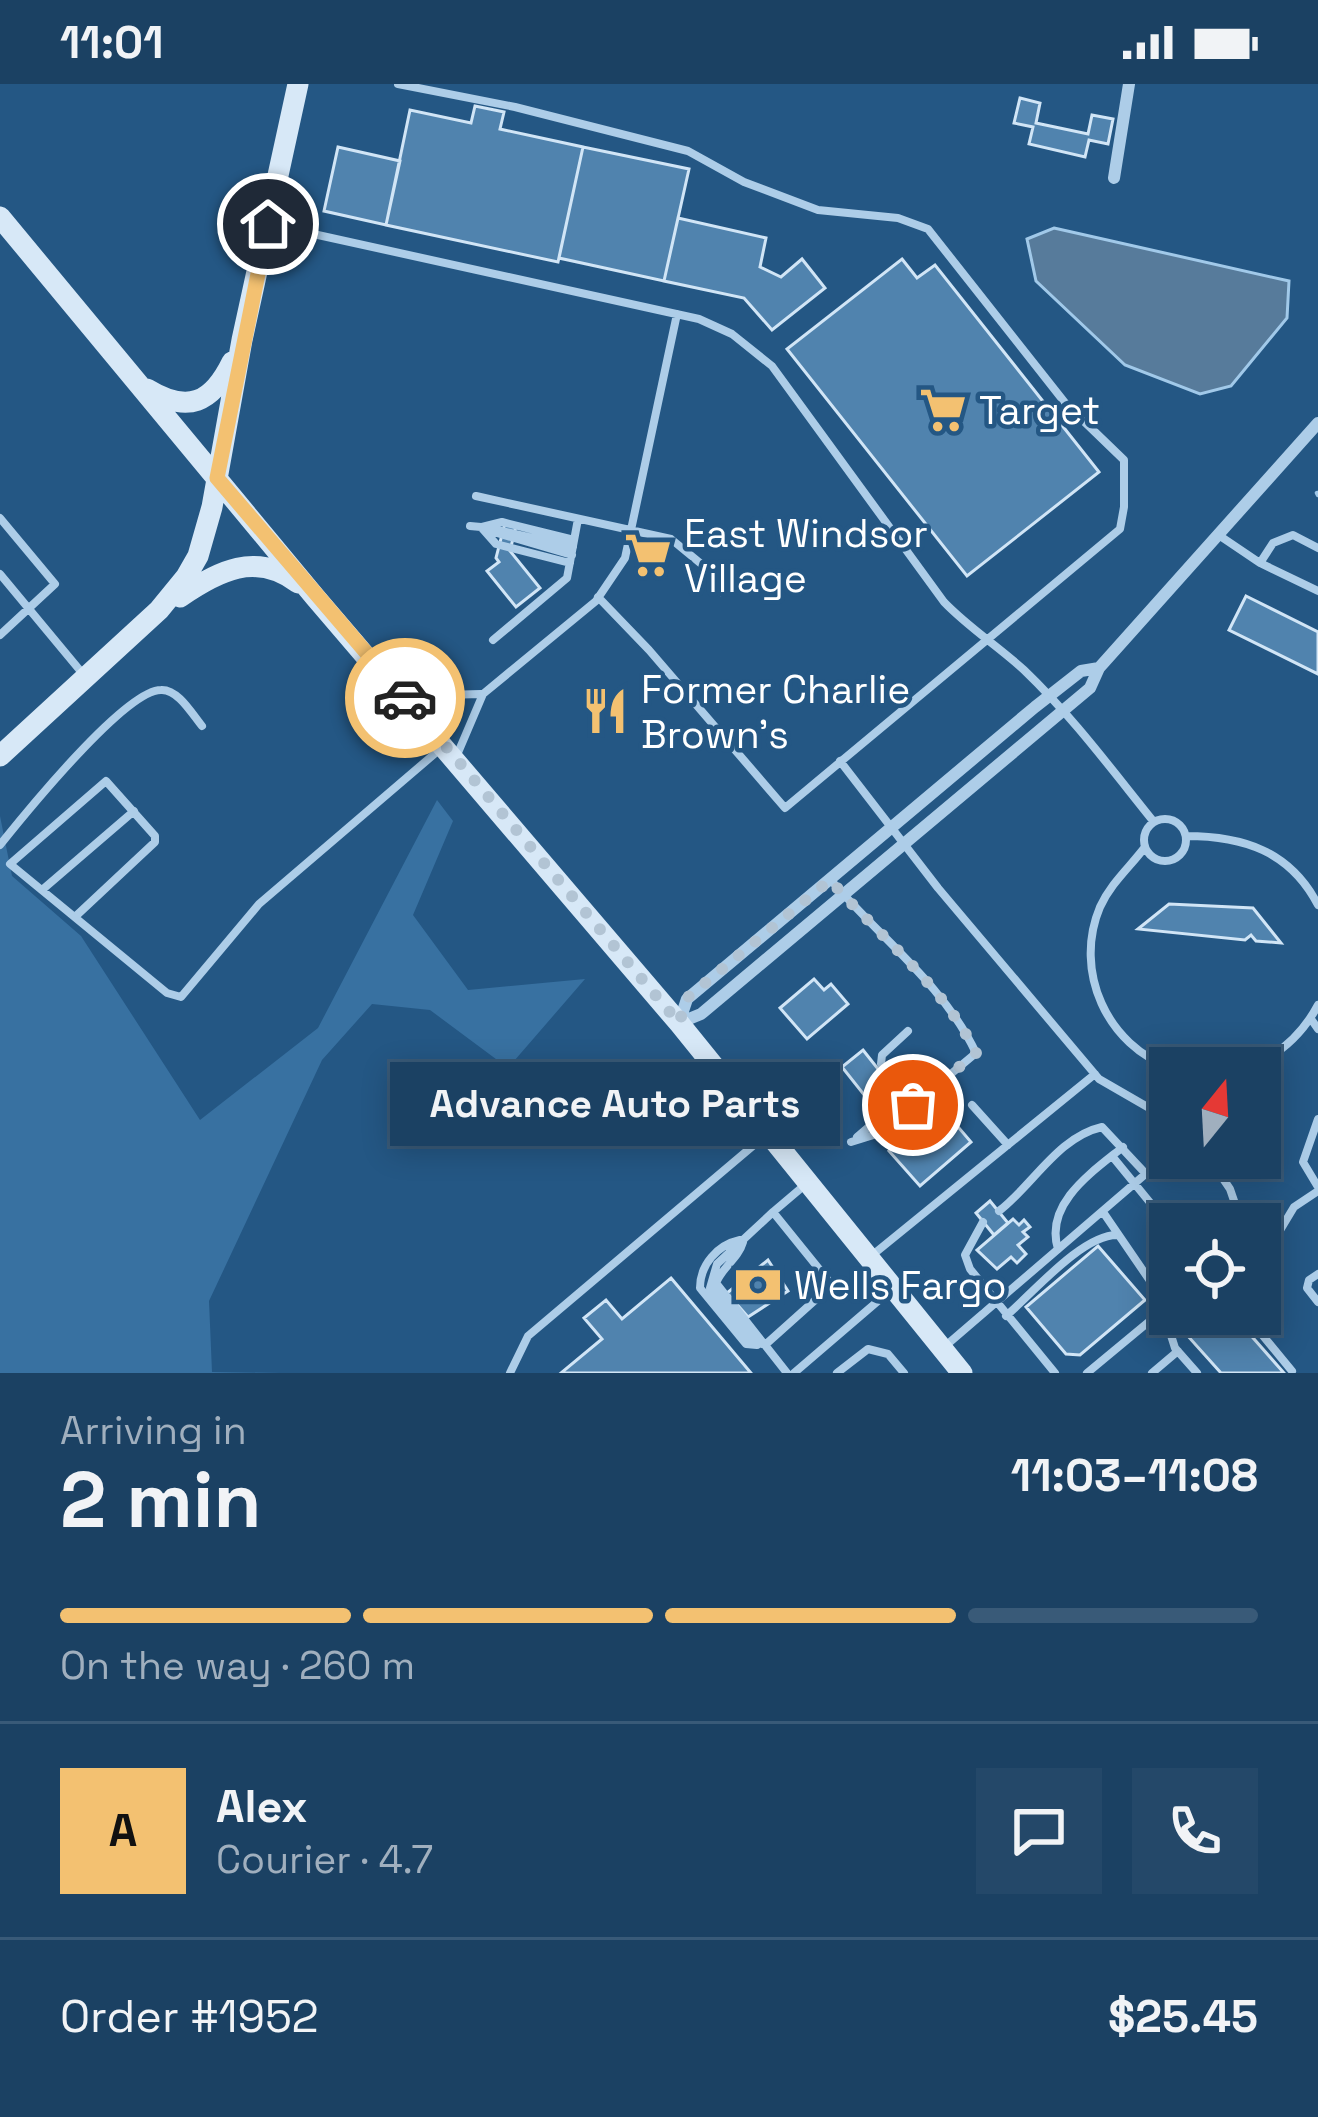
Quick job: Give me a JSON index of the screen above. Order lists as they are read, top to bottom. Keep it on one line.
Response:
{"places":{"supermarket":["Target","East Windsor Village"],"restaurant":["Former Charlie Brown's"],"other":["Advance Auto Parts"],"bank":["Wells Fargo"]},"north":"top","page":{"status":"11:01","bubble":"Advance Auto Parts","heading":["2 min","Arriving in","11:03–11:08"],"panel":["Alex","Courier · 4.7","Order #1952","$25.45"],"bar":"On the way · 260 m","round":"A"}}
